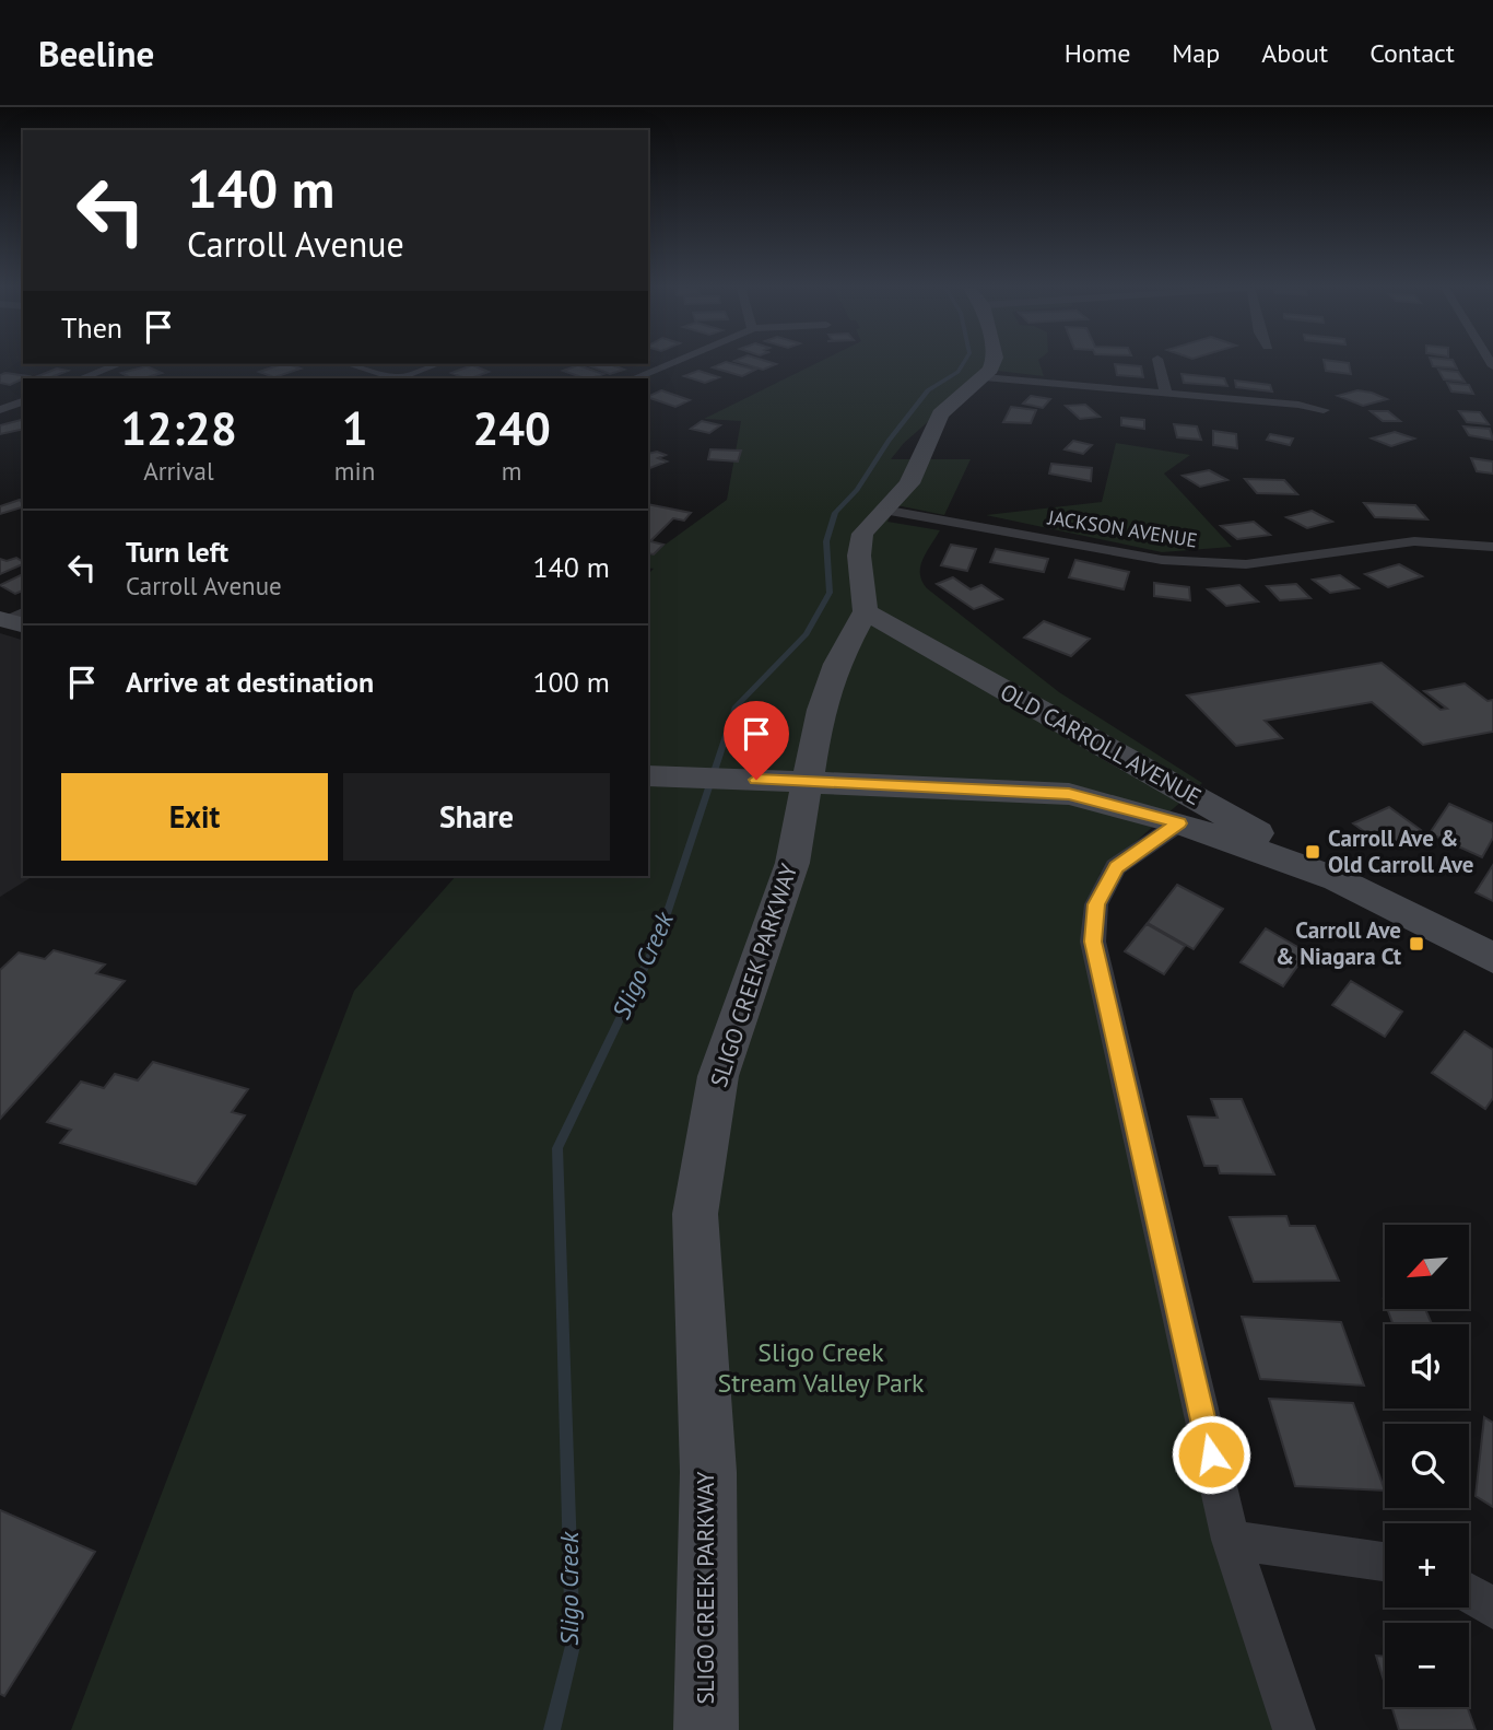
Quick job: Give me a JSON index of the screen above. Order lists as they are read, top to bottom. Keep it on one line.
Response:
{"streets":{"street":["JACKSON AVENUE","OLD CARROLL AVENUE","SLIGO CREEK PARKWAY"]},"crossings":[["OLD CARROLL AVENUE","SLIGO CREEK PARKWAY"]],"water":["Sligo Creek"],"parks":["Sligo Creek Stream Valley Park"],"places":{"transit":["Carroll Ave & Old Carroll Ave","Carroll Ave & Niagara Ct"]},"north":"bottom left","page":{"header":"Beeline","nav":["Home","Map","About","Contact"],"turn":["140 m","Carroll Avenue"],"then":"Then","eta":["12:28","Arrival","1","min","240","m"],"list":[{"name":"Turn left","note":"Carroll Avenue","value":"140 m"},{"name":"Arrive at destination","value":"100 m"}],"buttons":["Exit","Share"],"map_buttons":["+","−"]}}
